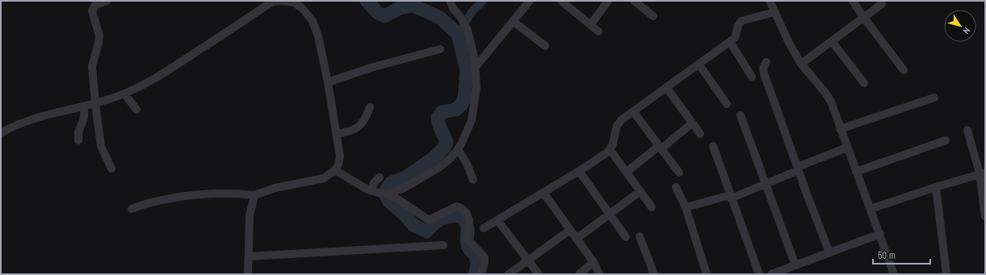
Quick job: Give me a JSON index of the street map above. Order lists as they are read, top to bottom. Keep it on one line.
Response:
{"scale_bar":"50 m","north":"bottom right"}
